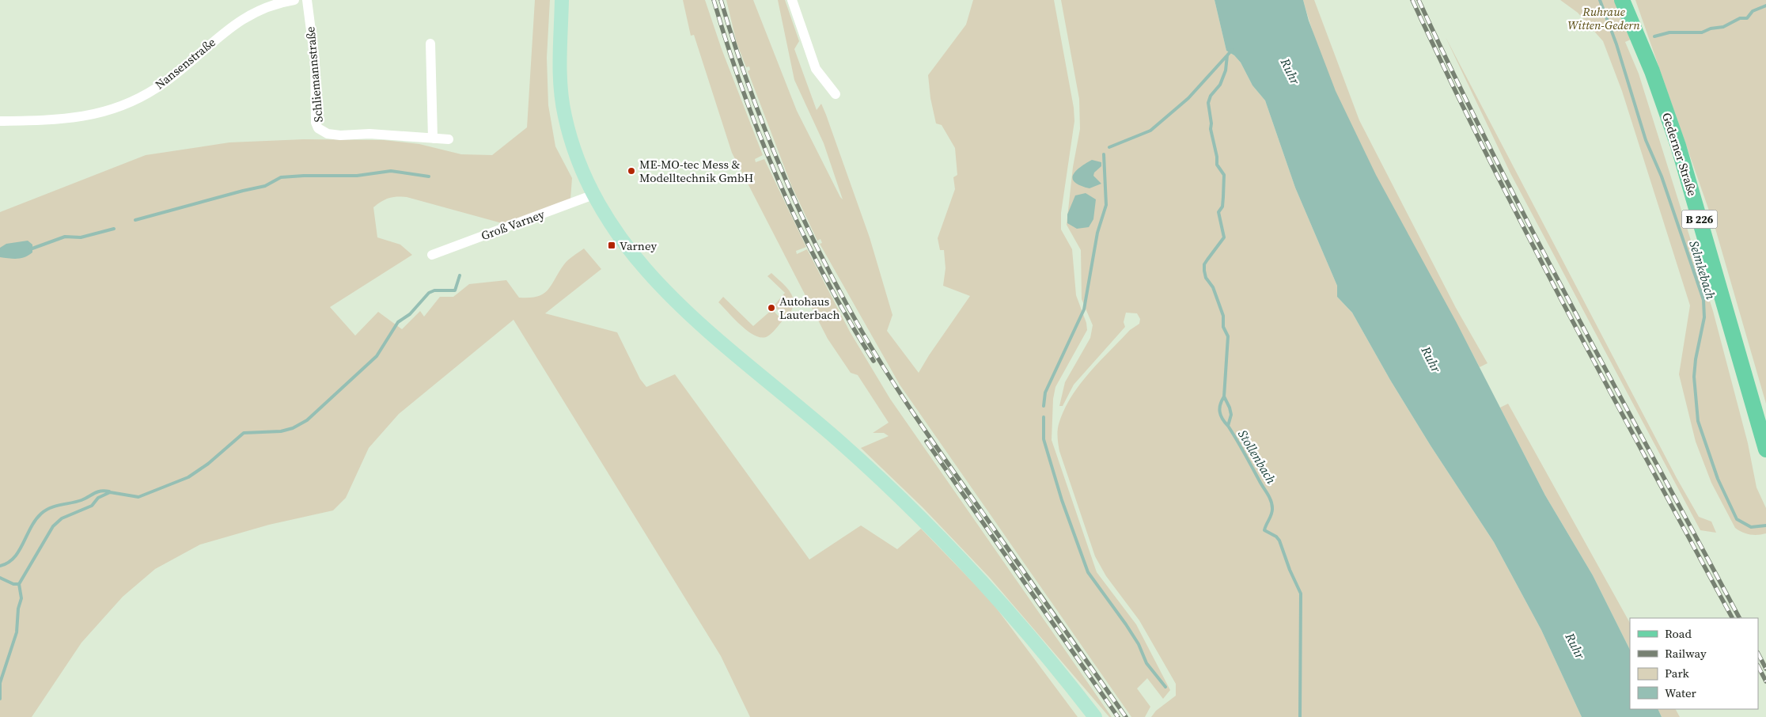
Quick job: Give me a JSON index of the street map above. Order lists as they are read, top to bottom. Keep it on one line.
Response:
{"streets":{"main road":["Gederner Straße","B 226"],"street":["Nansenstraße","Schliemannstraße","Groß Varney"]},"water":["Ruhr","Selmkebach","Stollenbach"],"parks":["Ruhraue Witten-Gedern"],"places":{"other":["ME-MO-tec Mess & Modelltechnik GmbH","Autohaus Lauterbach"],"transit":["Varney"]},"legend":["Road","Railway","Park","Water"]}
